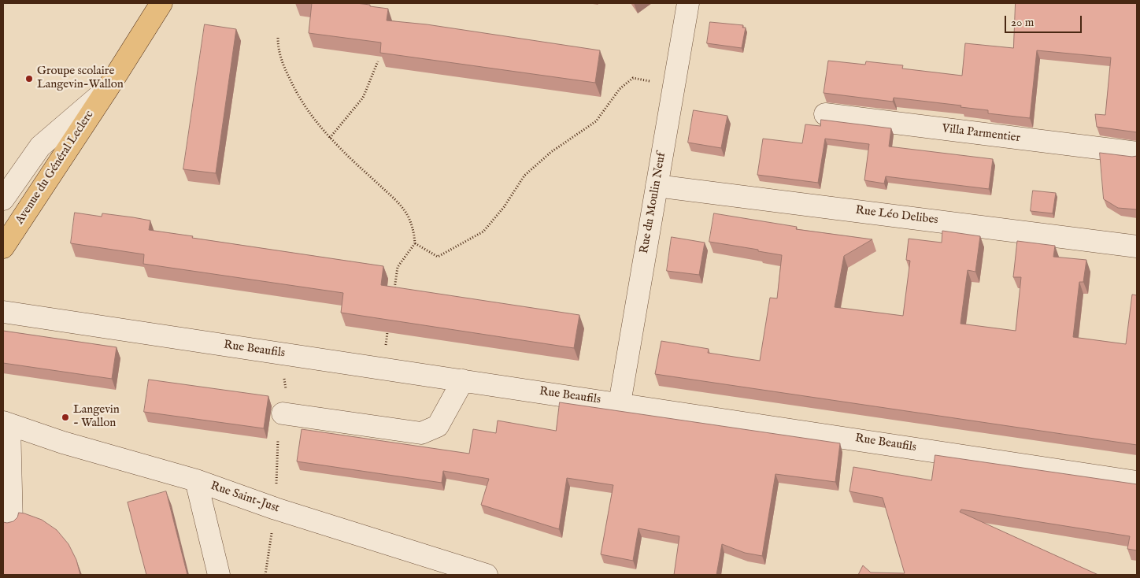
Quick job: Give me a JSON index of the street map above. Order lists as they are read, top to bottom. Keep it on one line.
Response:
{"streets":{"main road":["Avenue du Général Leclerc"],"street":["Villa Parmentier","Rue du Moulin Neuf","Rue Léo Delibes","Rue Beaufils","Rue Saint-Just"]},"crossings":[["Rue du Moulin Neuf","Rue Léo Delibes"],["Rue du Moulin Neuf","Rue Beaufils"]],"places":["Groupe scolaire Langevin-Wallon","Langevin - Wallon"],"scale_bar":"20 m"}
